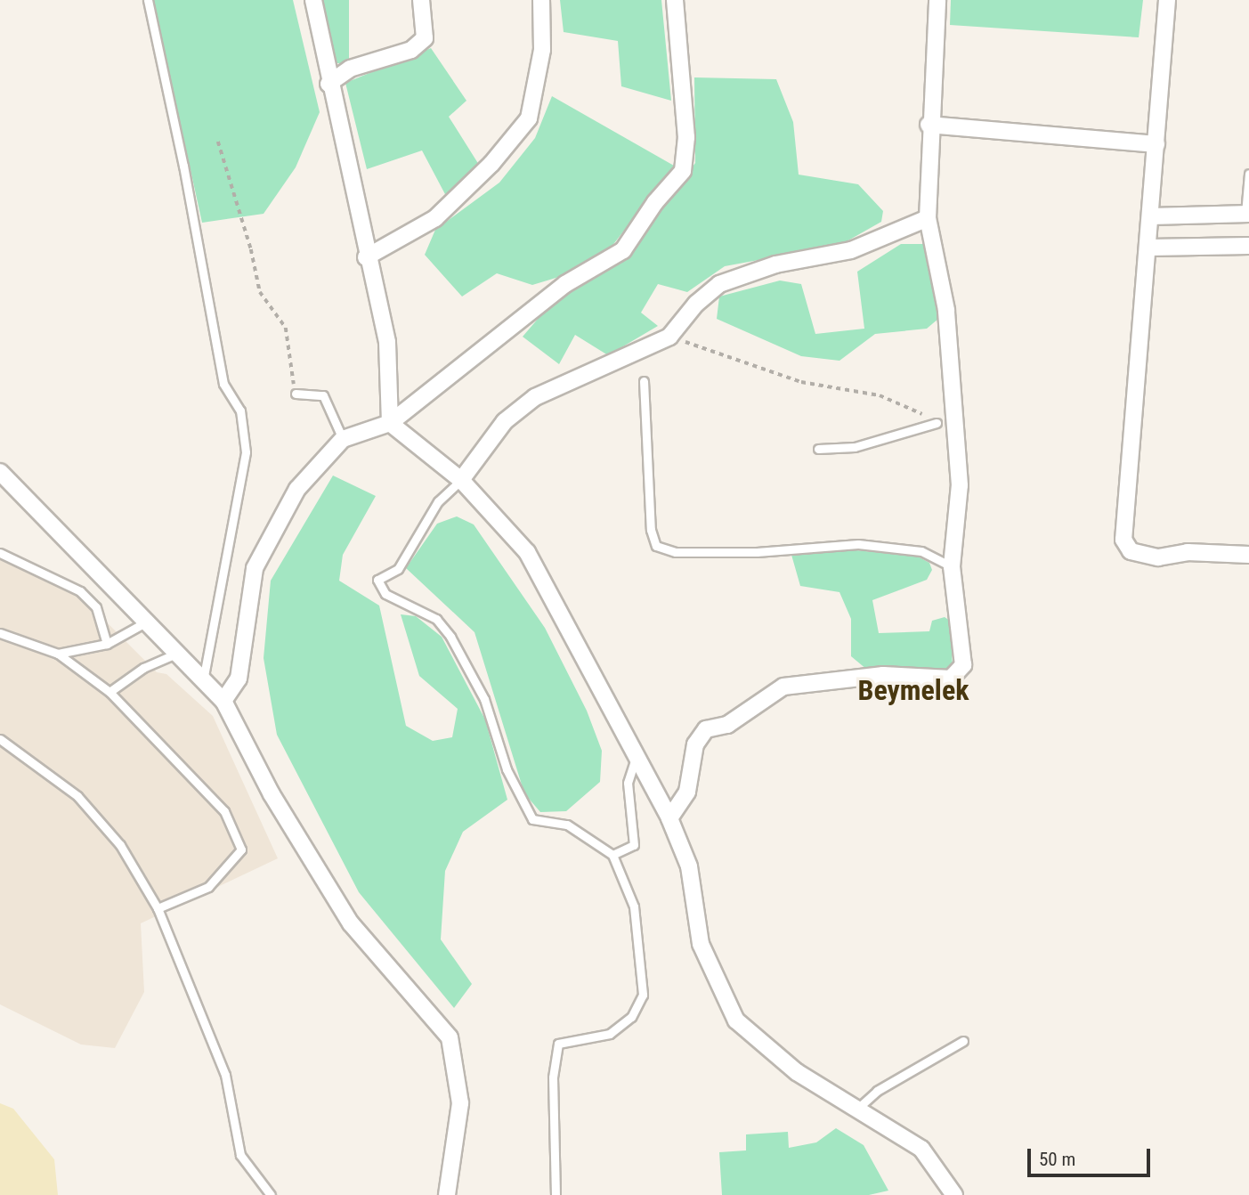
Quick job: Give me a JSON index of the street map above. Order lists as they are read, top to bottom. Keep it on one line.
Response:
{"districts":["Beymelek"],"scale_bar":"50 m"}
